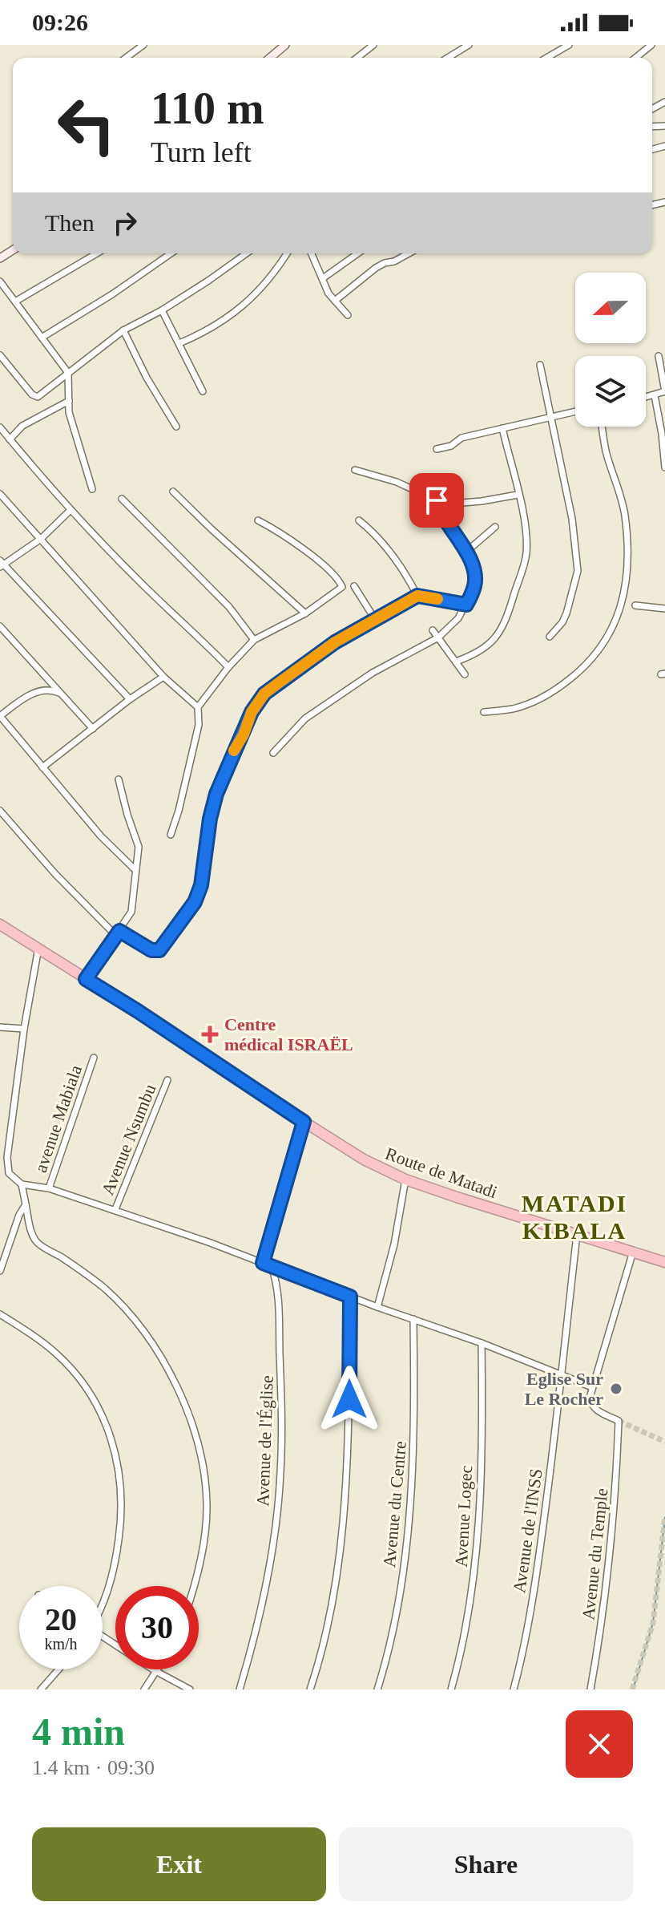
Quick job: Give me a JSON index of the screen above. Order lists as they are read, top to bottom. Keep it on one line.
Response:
{"streets":{"highway":["Route de Matadi"],"street":["avenue Mabiala","Avenue Nsumbu","Avenue de l'Église","Avenue du Centre","Avenue Logec","Avenue de l'INSS","Avenue du Temple"]},"crossings":[["Route de Matadi","Avenue de l'INSS"]],"districts":["MATADI KIBALA"],"places":{"health":["Centre médical ISRAËL"],"other":["Eglise Sur Le Rocher"]},"north":"left","page":{"status":"09:26","turn":["110 m","Turn left"],"then":"Then","speed":"20 km/h","limit":"30","heading":["4 min","1.4 km · 09:30"],"buttons":["Exit","Share"]}}
